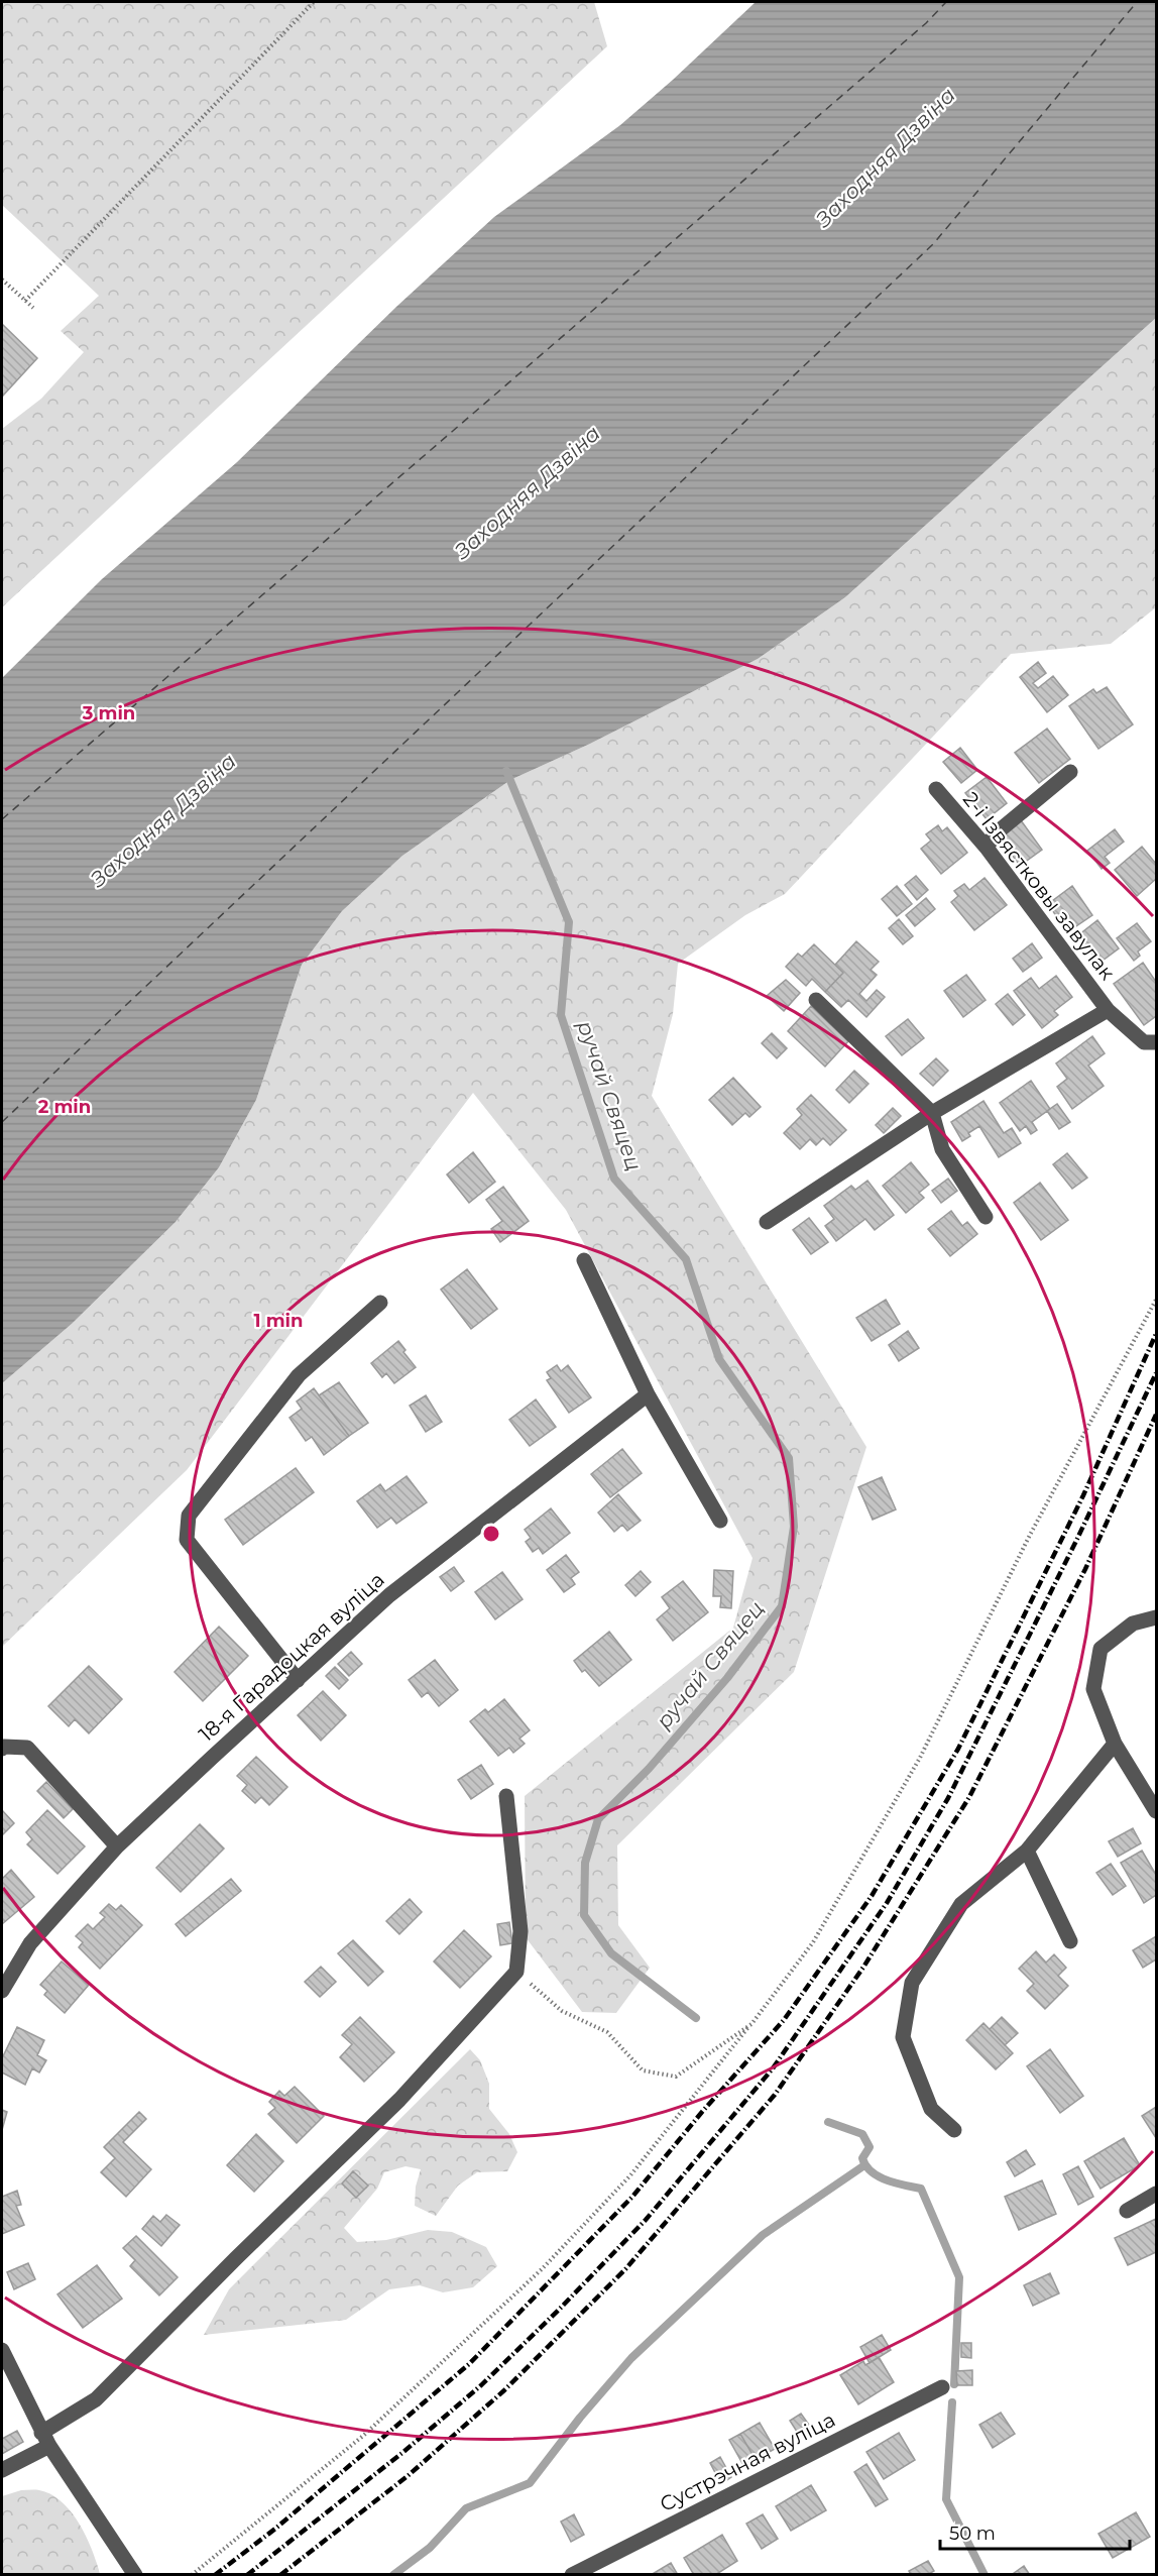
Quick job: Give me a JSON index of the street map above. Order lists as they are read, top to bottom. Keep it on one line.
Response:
{"streets":{"street":["2-і Ізвястковы завулак","18-я Гарадоцкая вуліца","Сустрэчная вуліца"]},"water":["Заходняя Дзвіна","ручай Свяцец"],"scale_bar":"50 m","rings":["3 min","2 min","1 min"]}
